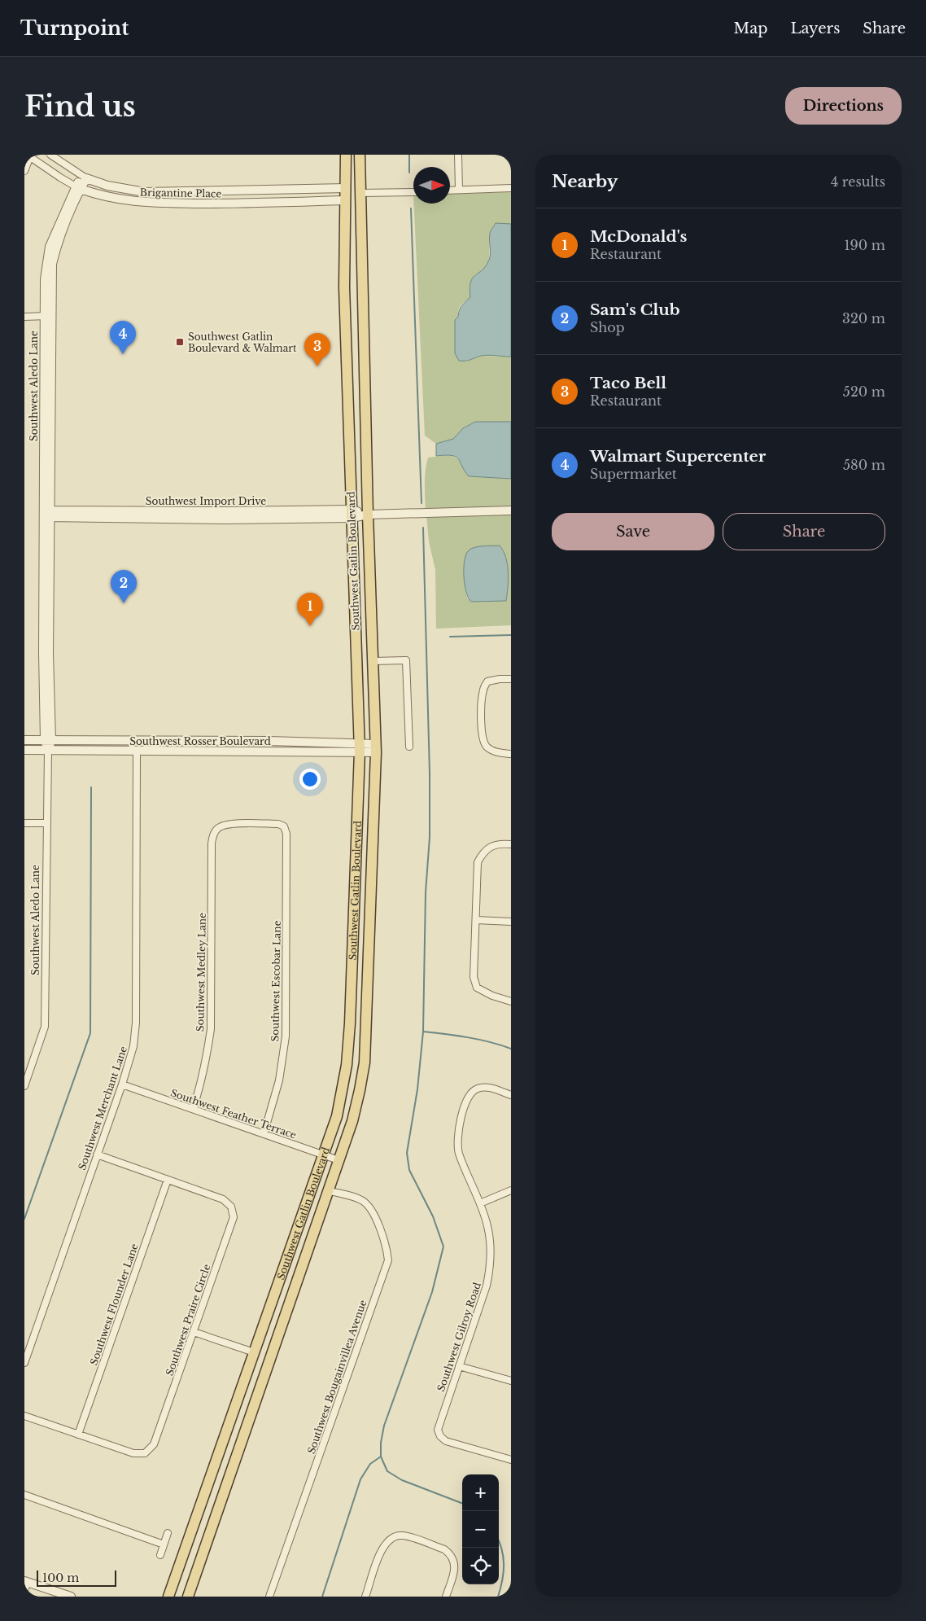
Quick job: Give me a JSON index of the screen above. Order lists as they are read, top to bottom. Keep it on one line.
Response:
{"streets":{"main road":["Southwest Gatlin Boulevard"],"street":["Brigantine Place","Southwest Aledo Lane","Southwest Import Drive","Southwest Rosser Boulevard","Southwest Medley Lane","Southwest Escobar Lane","Southwest Merchant Lane","Southwest Feather Terrace","Southwest Flounder Lane","Southwest Praire Circle","Southwest Gilroy Road","Southwest Bougainvillea Avenue"]},"crossings":[["Brigantine Place","Southwest Aledo Lane"],["Brigantine Place","Southwest Gatlin Boulevard"],["Southwest Aledo Lane","Southwest Import Drive"],["Southwest Aledo Lane","Southwest Rosser Boulevard"],["Southwest Import Drive","Southwest Gatlin Boulevard"],["Southwest Gatlin Boulevard","Southwest Rosser Boulevard"],["Southwest Gatlin Boulevard","Southwest Feather Terrace"],["Southwest Gatlin Boulevard","Southwest Bougainvillea Avenue"],["Southwest Rosser Boulevard","Southwest Merchant Lane"],["Southwest Medley Lane","Southwest Escobar Lane"],["Southwest Medley Lane","Southwest Feather Terrace"],["Southwest Escobar Lane","Southwest Feather Terrace"],["Southwest Merchant Lane","Southwest Feather Terrace"],["Southwest Merchant Lane","Southwest Praire Circle"],["Southwest Flounder Lane","Southwest Praire Circle"]],"places":{"transit":["Southwest Gatlin Boulevard & Walmart"]},"scale_bar":"100 m","north":"right","page":{"header":"Turnpoint","nav":["Map","Layers","Share"],"buttons":["Directions",["Save","Share"]],"title":"Find us","heading":["Nearby","4 results"],"list":[{"mark":"1","name":"McDonald's","note":"Restaurant","value":"190 m"},{"mark":"2","name":"Sam's Club","note":"Shop","value":"320 m"},{"mark":"3","name":"Taco Bell","note":"Restaurant","value":"520 m"},{"mark":"4","name":"Walmart Supercenter","note":"Supermarket","value":"580 m"}],"pins":["4","3","2","1"],"map_buttons":["+","−"],"scale":"100 m"}}
